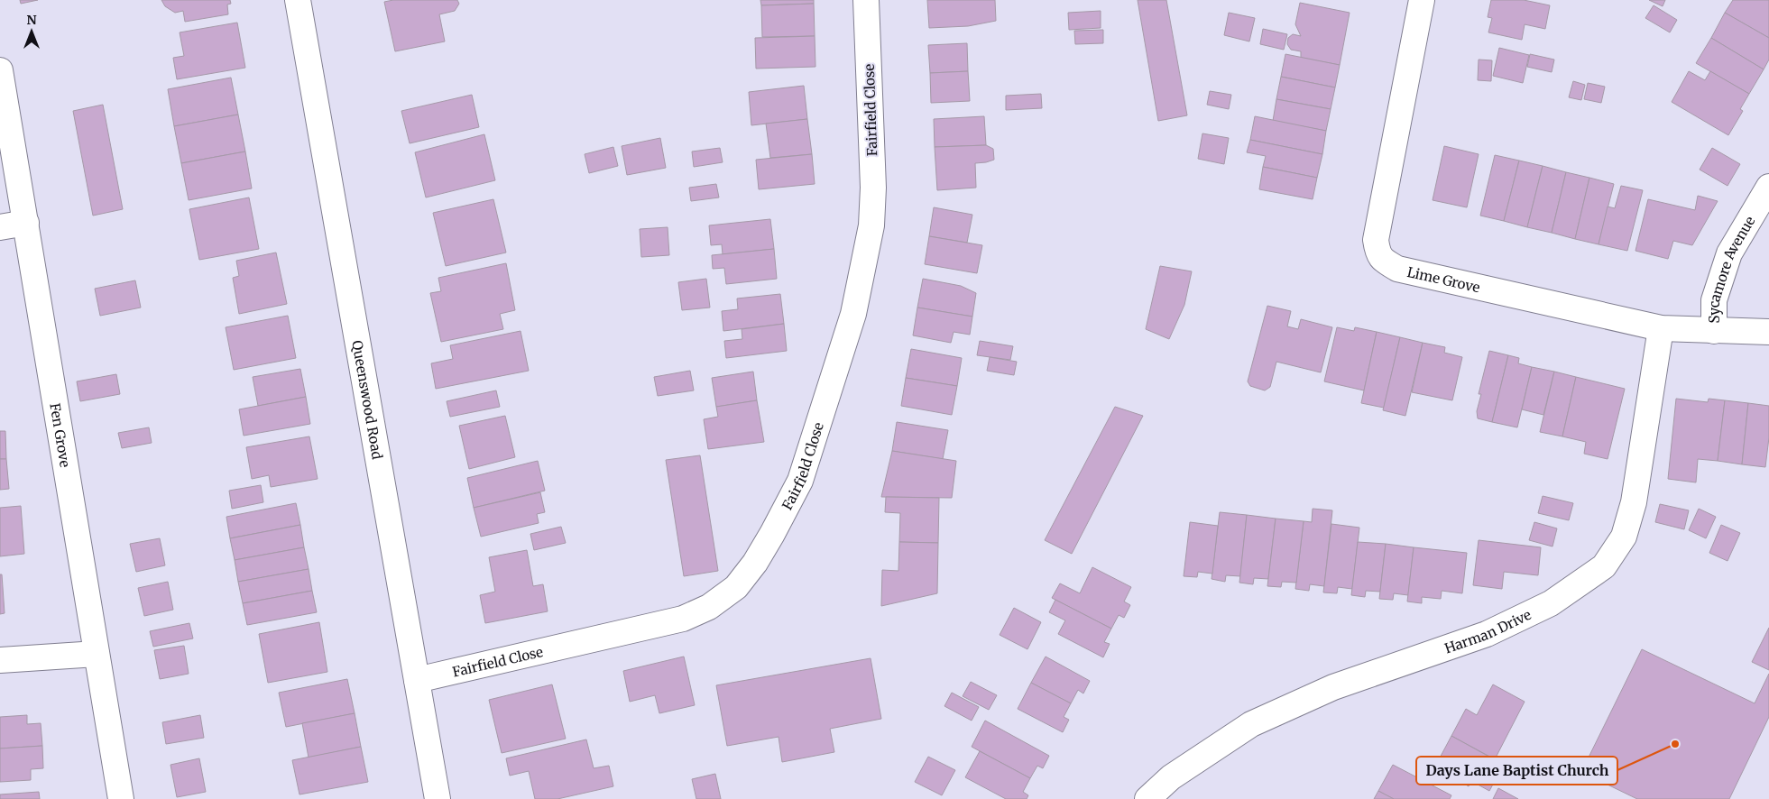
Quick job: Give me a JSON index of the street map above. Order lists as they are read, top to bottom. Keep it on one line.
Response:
{"streets":{"street":["Fairfield Close","Sycamore Avenue","Lime Grove","Queenswood Road","Fen Grove","Harman Drive"]},"crossings":[["Fairfield Close","Queenswood Road"],["Sycamore Avenue","Lime Grove"],["Lime Grove","Harman Drive"]],"places":["Days Lane Baptist Church"],"north":"top"}
